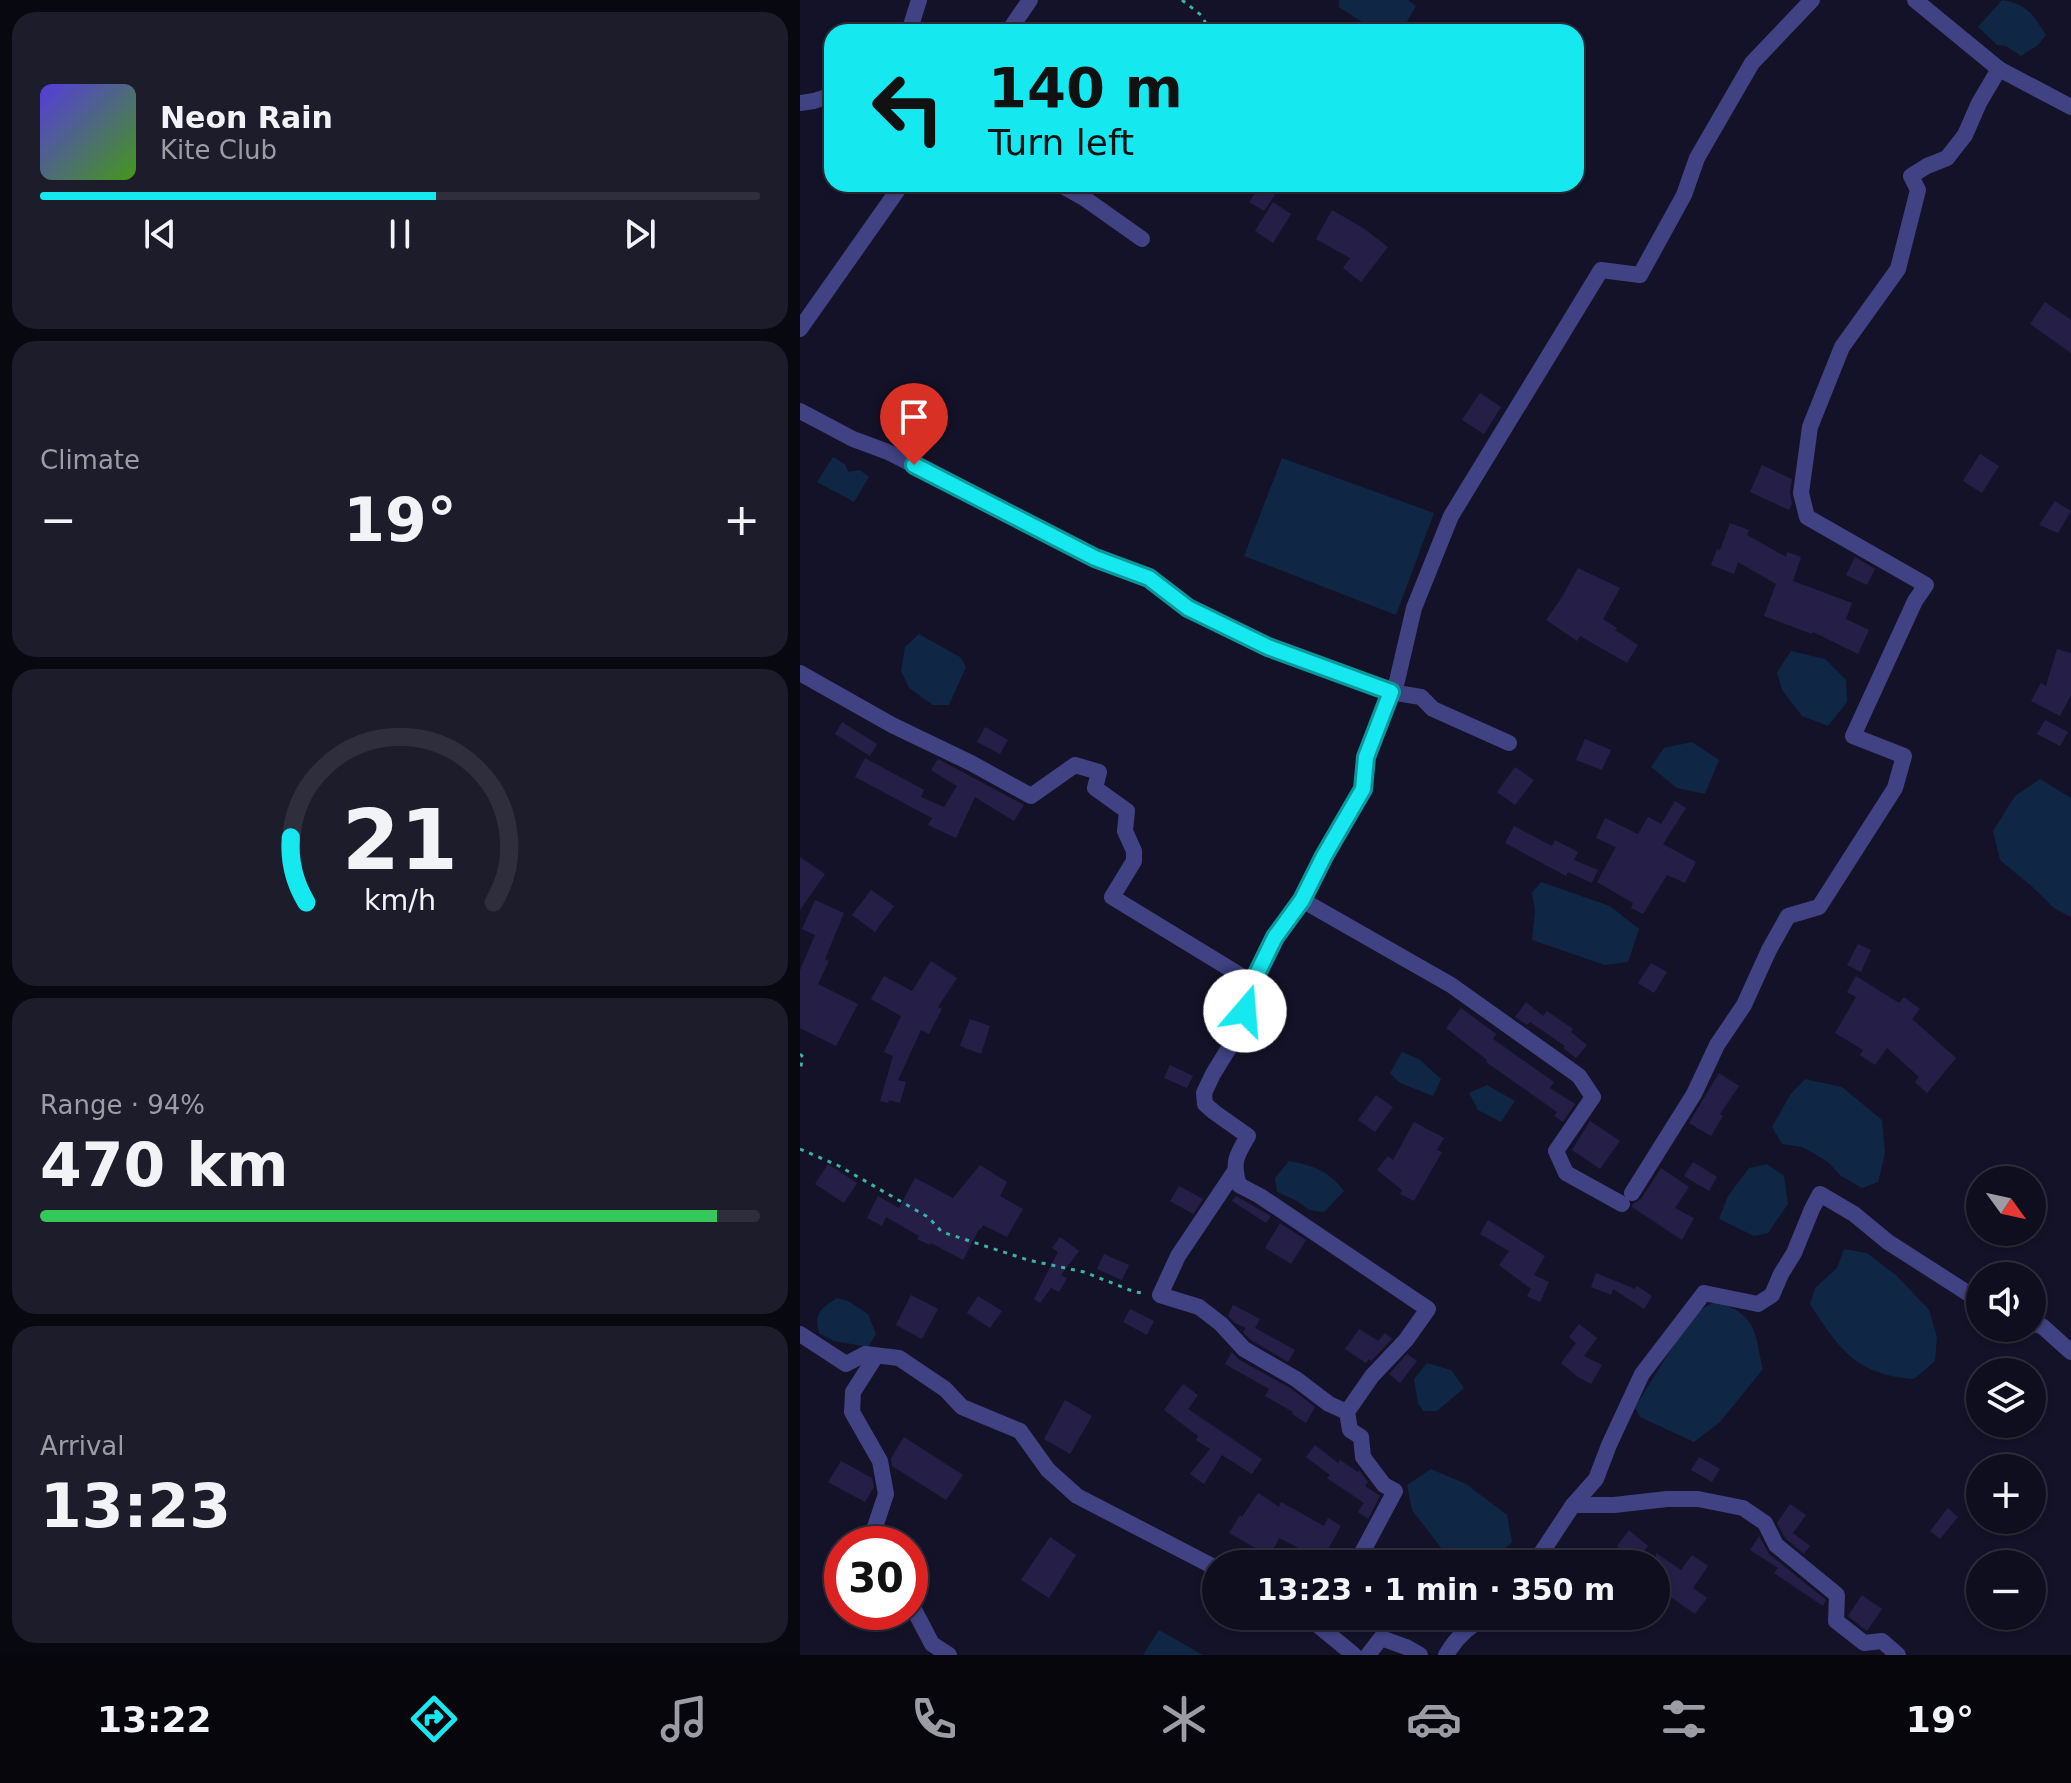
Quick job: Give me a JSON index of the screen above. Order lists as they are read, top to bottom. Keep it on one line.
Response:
{"north":"bottom right","page":{"turn":["140 m","Turn left"],"song":["Neon Rain","Kite Club"],"tile":["Climate",["Range · 94%","470 km"],["Arrival","13:23"]],"heat":["−","19°","+"],"map_buttons":["+","−"],"limit":"30","trip":"13:23 · 1 min · 350 m","tabs":["13:22","19°"],"gauge":["21","km/h"]}}
